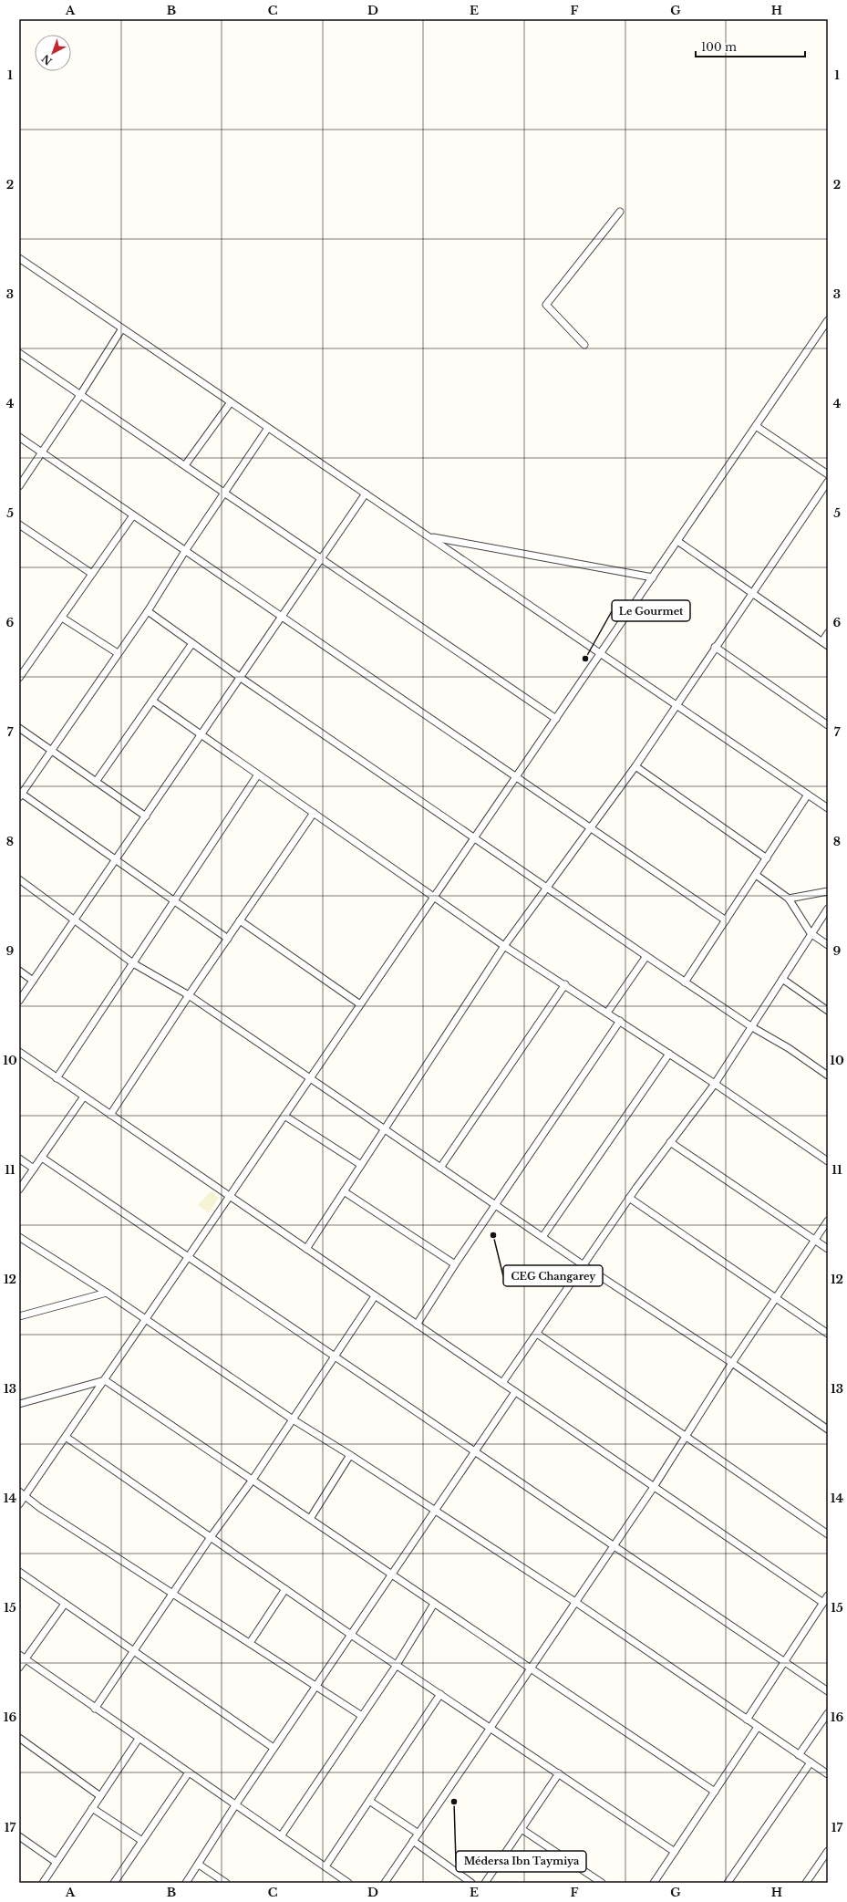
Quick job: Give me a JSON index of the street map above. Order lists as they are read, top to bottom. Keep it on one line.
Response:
{"places":["Le Gourmet","CEG Changarey","Médersa Ibn Taymiya"],"scale_bar":"100 m","north":"bottom left","grid":{"columns":["A","B","C","D","E","F","G","H"],"rows":["1","2","3","4","5","6","7","8","9","10","11","12","13","14","15","16","17"]}}
